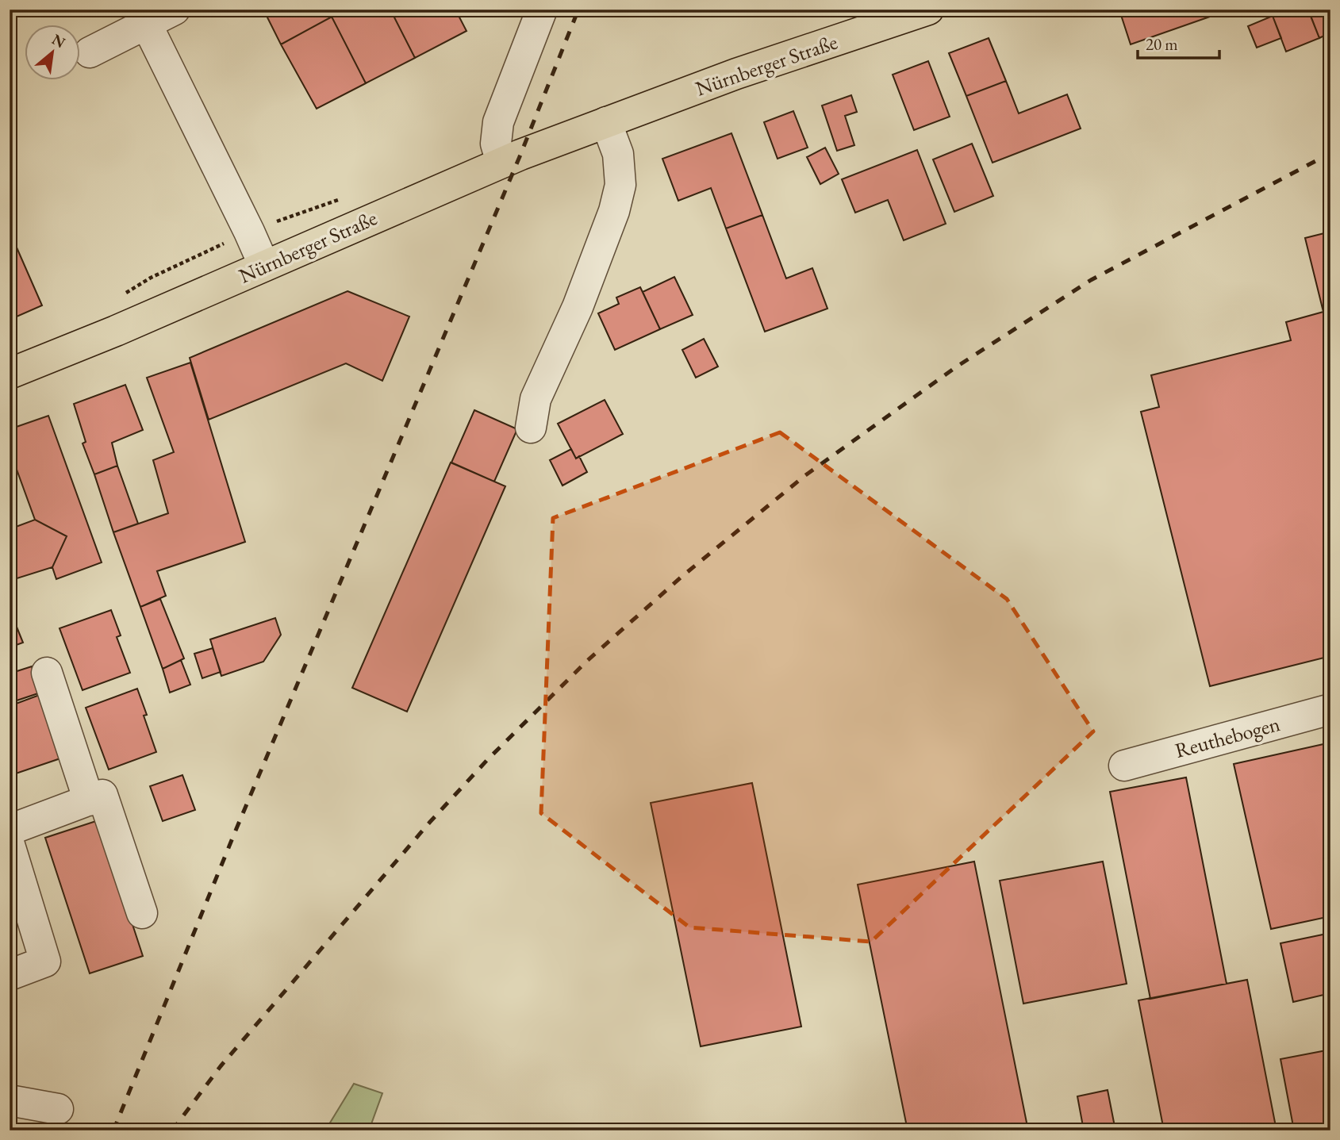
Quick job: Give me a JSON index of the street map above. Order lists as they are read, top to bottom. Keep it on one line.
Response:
{"streets":{"main road":["Nürnberger Straße"],"street":["Reuthebogen"]},"scale_bar":"20 m","north":"top right"}
